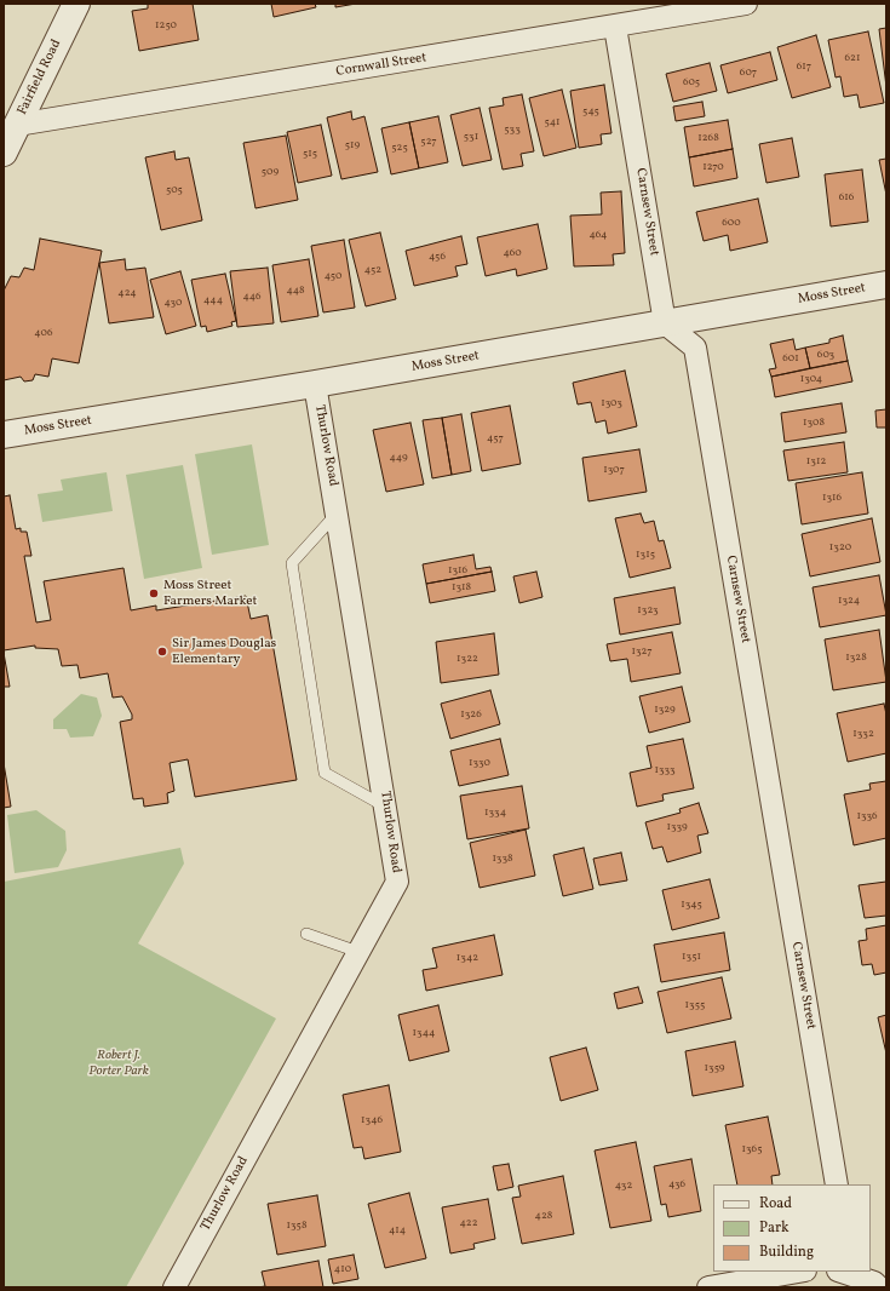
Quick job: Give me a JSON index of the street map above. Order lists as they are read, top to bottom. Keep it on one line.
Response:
{"streets":{"street":["Cornwall Street","Fairfield Road","Carnsew Street","Moss Street","Thurlow Road"]},"crossings":[["Cornwall Street","Fairfield Road"],["Cornwall Street","Carnsew Street"],["Carnsew Street","Moss Street"],["Moss Street","Thurlow Road"]],"parks":["Robert J. Porter Park"],"places":["Moss Street Farmers Market","Sir James Douglas Elementary"],"house_numbers":["1250","621","617","607","605","545","541","533","531","1268","527","519","525","515","1270","509","505","616","600","464","460","456","452","450","448","424","446","444","430","406","603","601","1304","1303","1308","457","449","1312","1307","1316","1320","1315","1316","1318","1324","1323","1327","1328","1322","1329","1326","1332","1330","1333","1334","1336","1339","1338","1345","1351","1342","1355","1344","1359","1346","1365","436","432","428","422","1358","414","410"],"legend":["Road","Park","Building"]}
